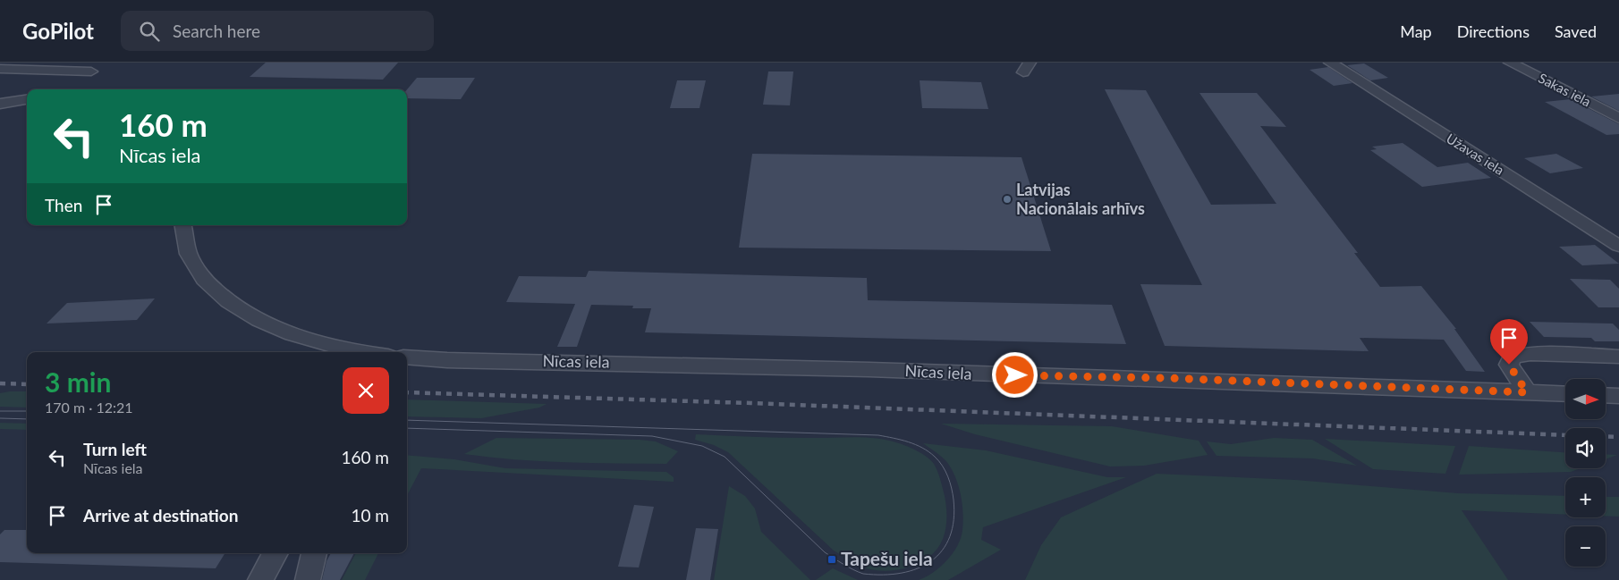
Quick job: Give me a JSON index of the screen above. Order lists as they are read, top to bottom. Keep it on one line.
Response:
{"streets":{"street":["Sakas iela","Užavas iela","Nīcas iela"]},"places":{"other":["Latvijas Nacionālais arhīvs"],"transit":["Tapešu iela"]},"north":"right","page":{"header":"GoPilot","search":"Search here","nav":["Map","Directions","Saved"],"turn":["160 m","Nīcas iela"],"then":"Then","heading":["3 min","170 m · 12:21"],"map_buttons":["+","−"],"list":[{"name":"Turn left","note":"Nīcas iela","value":"160 m"},{"name":"Arrive at destination","value":"10 m"}]}}
